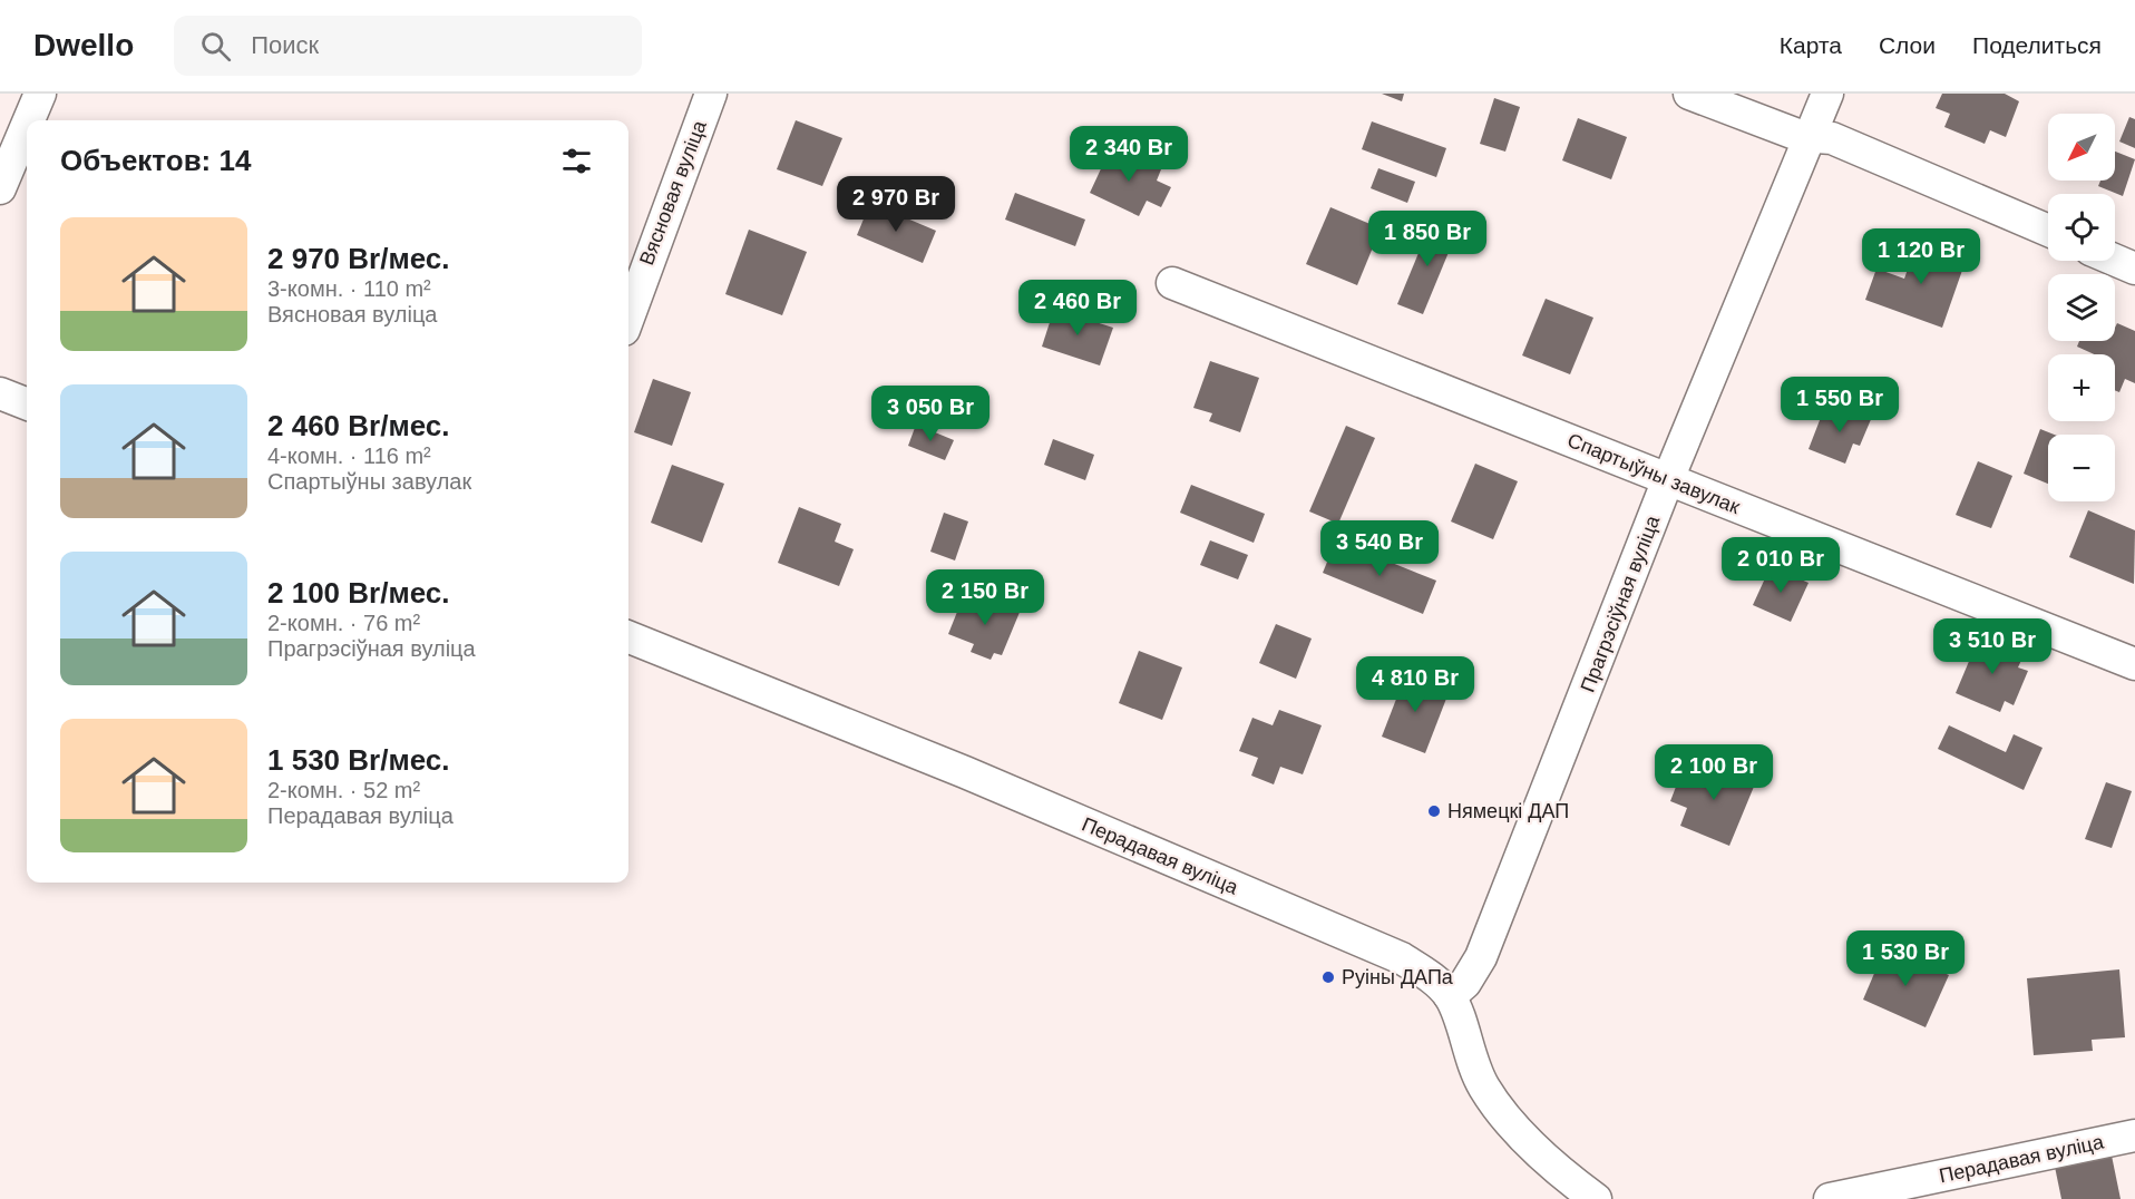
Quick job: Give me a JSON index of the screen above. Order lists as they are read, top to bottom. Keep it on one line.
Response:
{"streets":{"street":["Вясновая вуліца","Спартыўны завулак","Прагрэсіўная вуліца","Перадавая вуліца"]},"crossings":[["Спартыўны завулак","Прагрэсіўная вуліца"],["Прагрэсіўная вуліца","Перадавая вуліца"]],"places":["Нямецкі ДАП","Руіны ДАПа"],"north":"bottom left","page":{"header":"Dwello","search":"Поиск","nav":["Карта","Слои","Поделиться"],"map_buttons":["+","−"],"heading":"Объектов: 14","price":["2 340 Br","2 970 Br","1 850 Br","1 120 Br","2 460 Br","1 550 Br","3 050 Br","3 540 Br","2 010 Br","2 150 Br","3 510 Br","4 810 Br","2 100 Br","1 530 Br"],"list":[{"name":"2 970 Br/мес.","note":"3-комн. · 110 m² · Вясновая вуліца"},{"name":"2 460 Br/мес.","note":"4-комн. · 116 m² · Спартыўны завулак"},{"name":"2 100 Br/мес.","note":"2-комн. · 76 m² · Прагрэсіўная вуліца"},{"name":"1 530 Br/мес.","note":"2-комн. · 52 m² · Перадавая вуліца"}]}}
